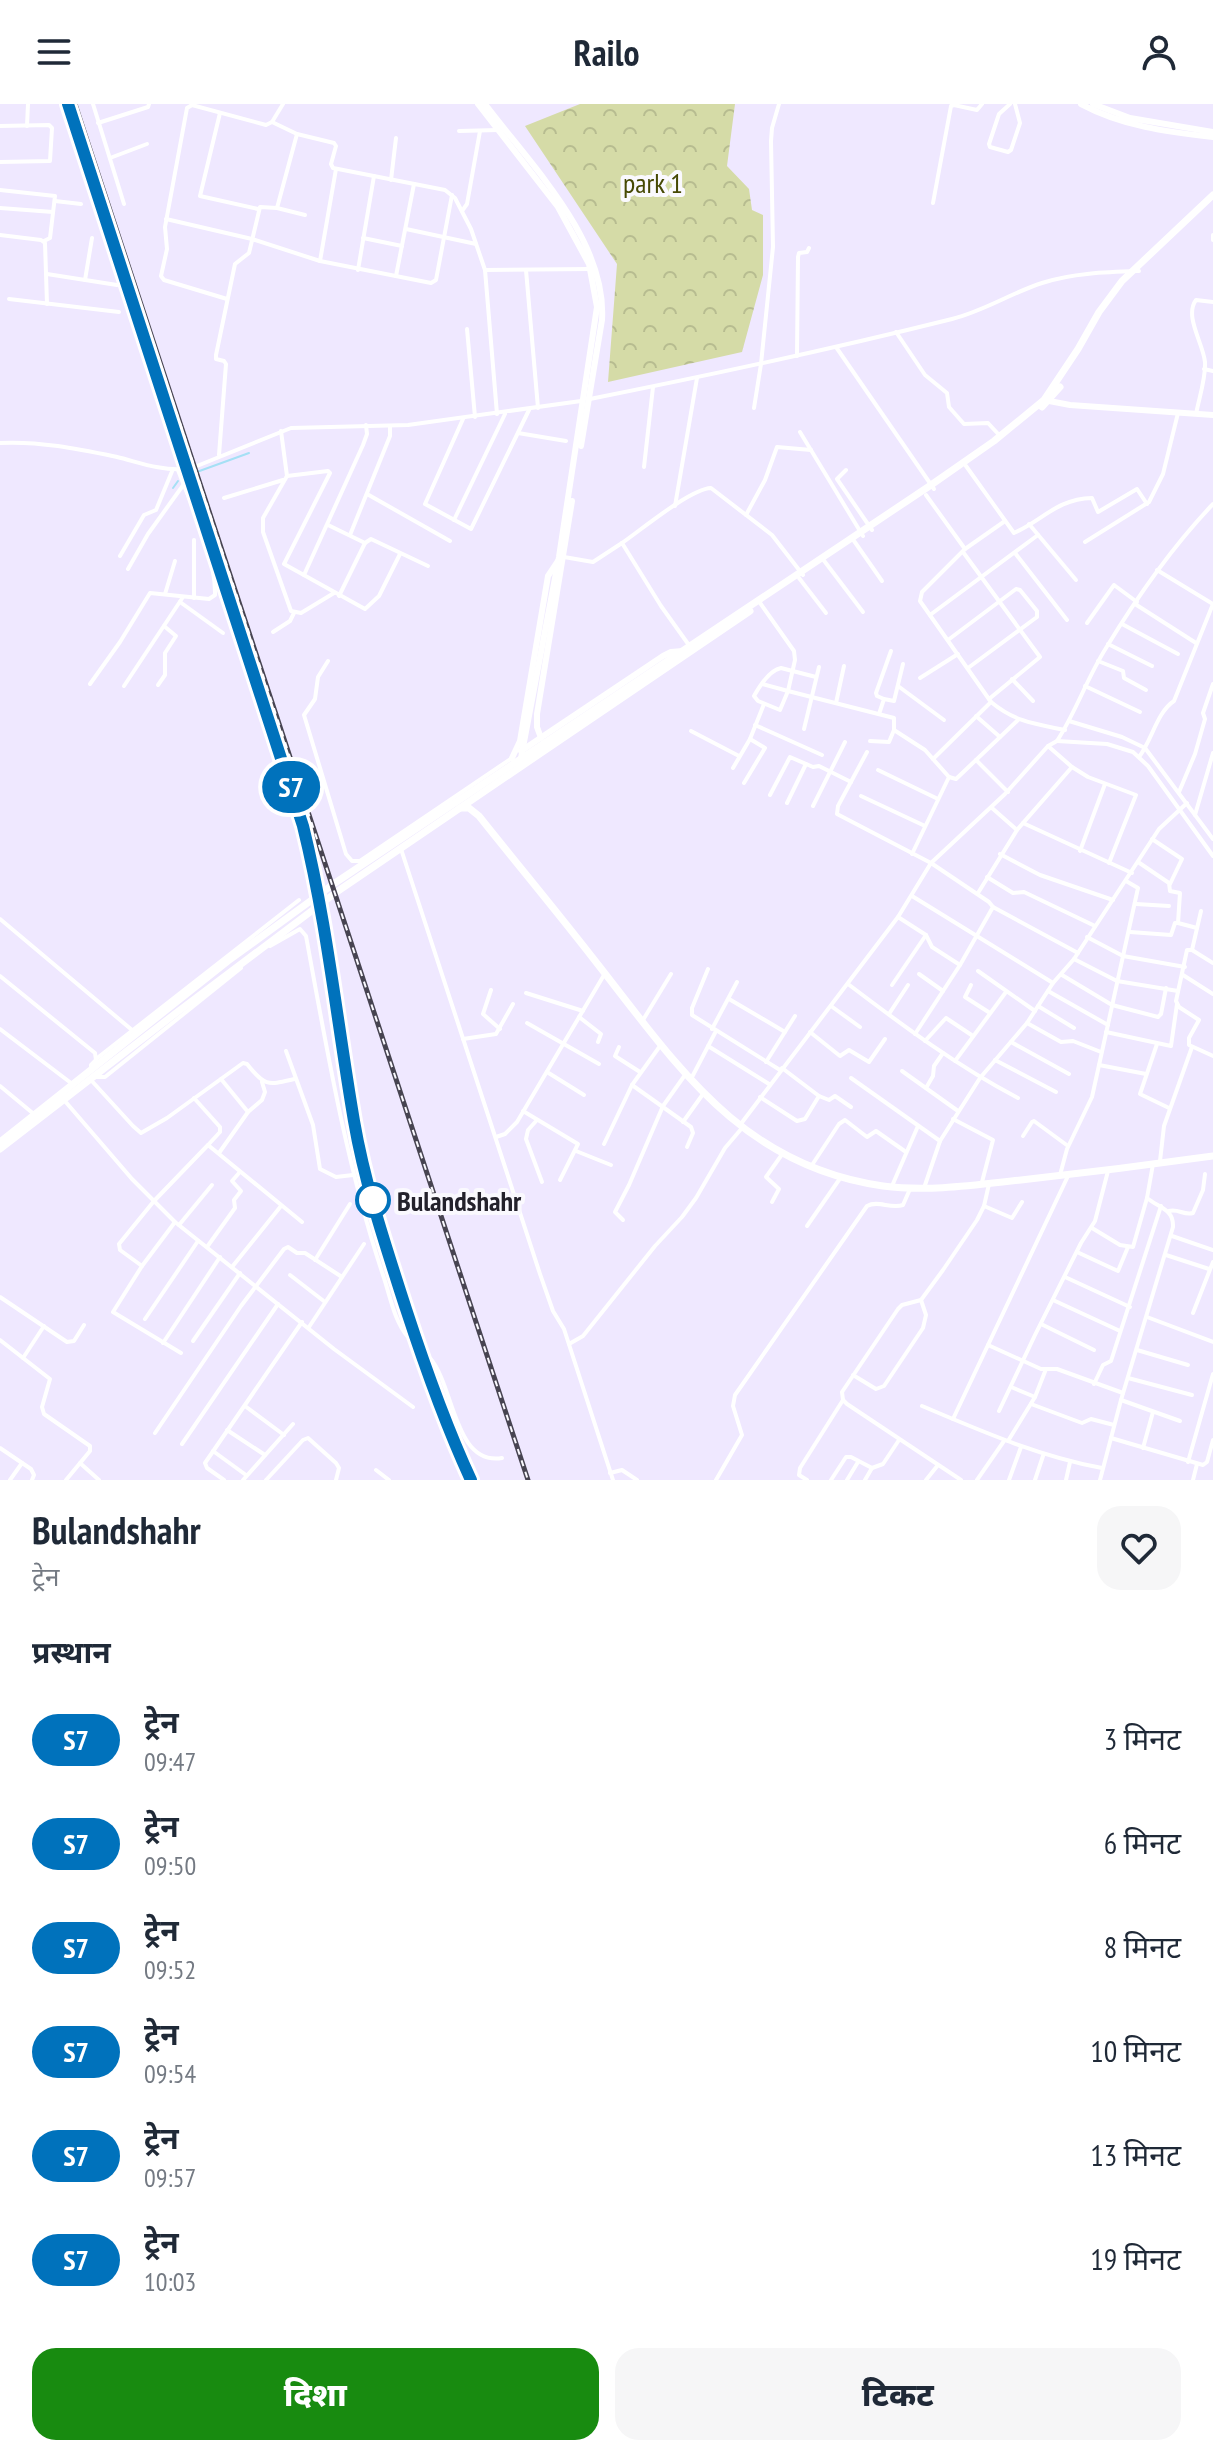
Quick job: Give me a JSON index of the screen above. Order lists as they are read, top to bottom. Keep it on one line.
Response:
{"parks":["park 1"],"places":["Bulandshahr"],"page":{"header":"Railo","on_map":"S7","heading":[["Bulandshahr","ट्रेन"],"प्रस्थान"],"list":[{"mark":"S7","name":"ट्रेन","note":"09:47","value":"3 मिनट"},{"mark":"S7","name":"ट्रेन","note":"09:50","value":"6 मिनट"},{"mark":"S7","name":"ट्रेन","note":"09:52","value":"8 मिनट"},{"mark":"S7","name":"ट्रेन","note":"09:54","value":"10 मिनट"},{"mark":"S7","name":"ट्रेन","note":"09:57","value":"13 मिनट"},{"mark":"S7","name":"ट्रेन","note":"10:03","value":"19 मिनट"}],"buttons":["दिशा","टिकट"]}}
